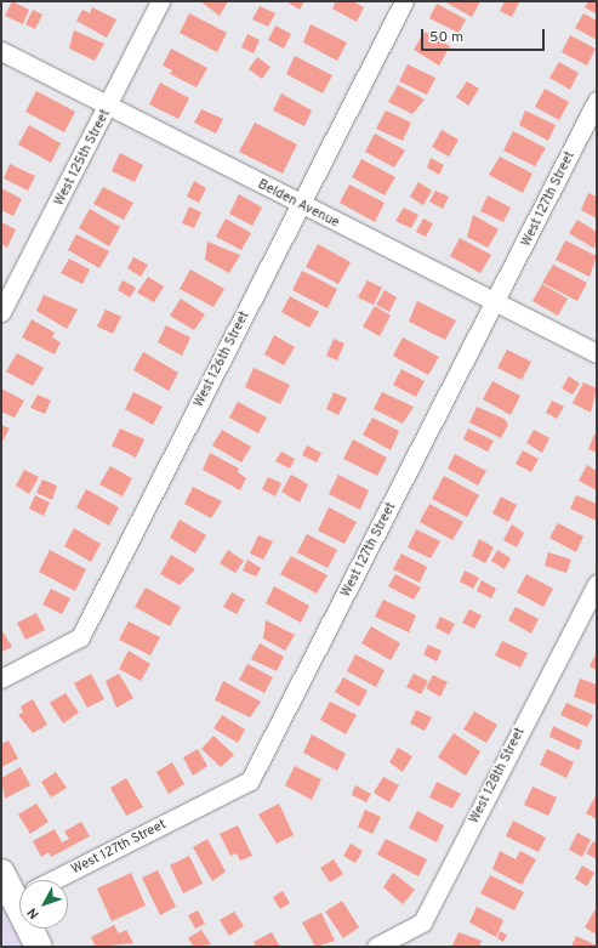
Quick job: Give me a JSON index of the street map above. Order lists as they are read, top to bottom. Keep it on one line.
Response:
{"streets":{"street":["West 125th Street","West 127th Street","Belden Avenue","West 126th Street","West 128th Street"]},"crossings":[["West 125th Street","Belden Avenue"],["West 127th Street","Belden Avenue"],["Belden Avenue","West 126th Street"]],"scale_bar":"50 m","north":"bottom left"}
